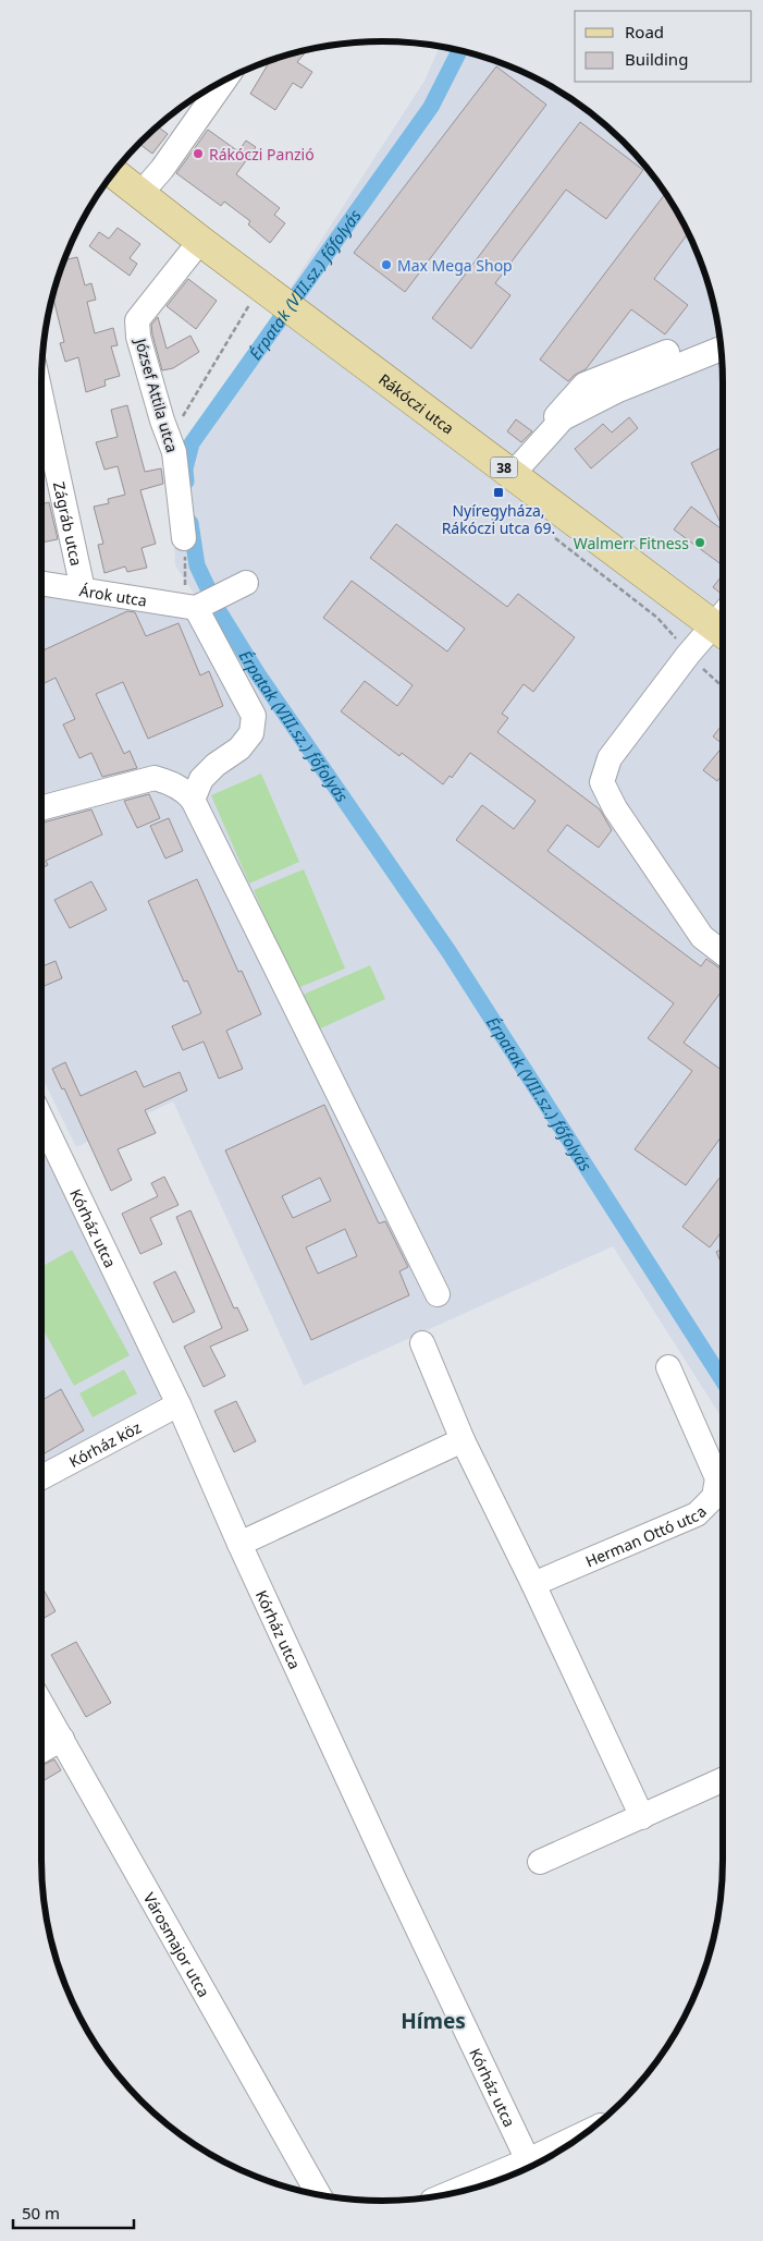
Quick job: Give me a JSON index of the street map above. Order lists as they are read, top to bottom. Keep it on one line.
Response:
{"streets":{"main road":["Rákóczi utca","38"],"street":["József Attila utca","Zágráb utca","Árok utca","Kórház utca","Kórház köz","Herman Ottó utca","Városmajor utca"]},"crossings":[["József Attila utca","Rákóczi utca"],["Zágráb utca","Árok utca"],["Kórház utca","Kórház köz"]],"districts":["Hímes"],"water":["Érpatak (VIII.sz.) főfolyás"],"places":{"other":["Rákóczi Panzió","Max Mega Shop","Walmerr Fitness"],"transit":["Nyíregyháza, Rákóczi utca 69."]},"legend":["Road","Building"],"scale_bar":"50 m"}
